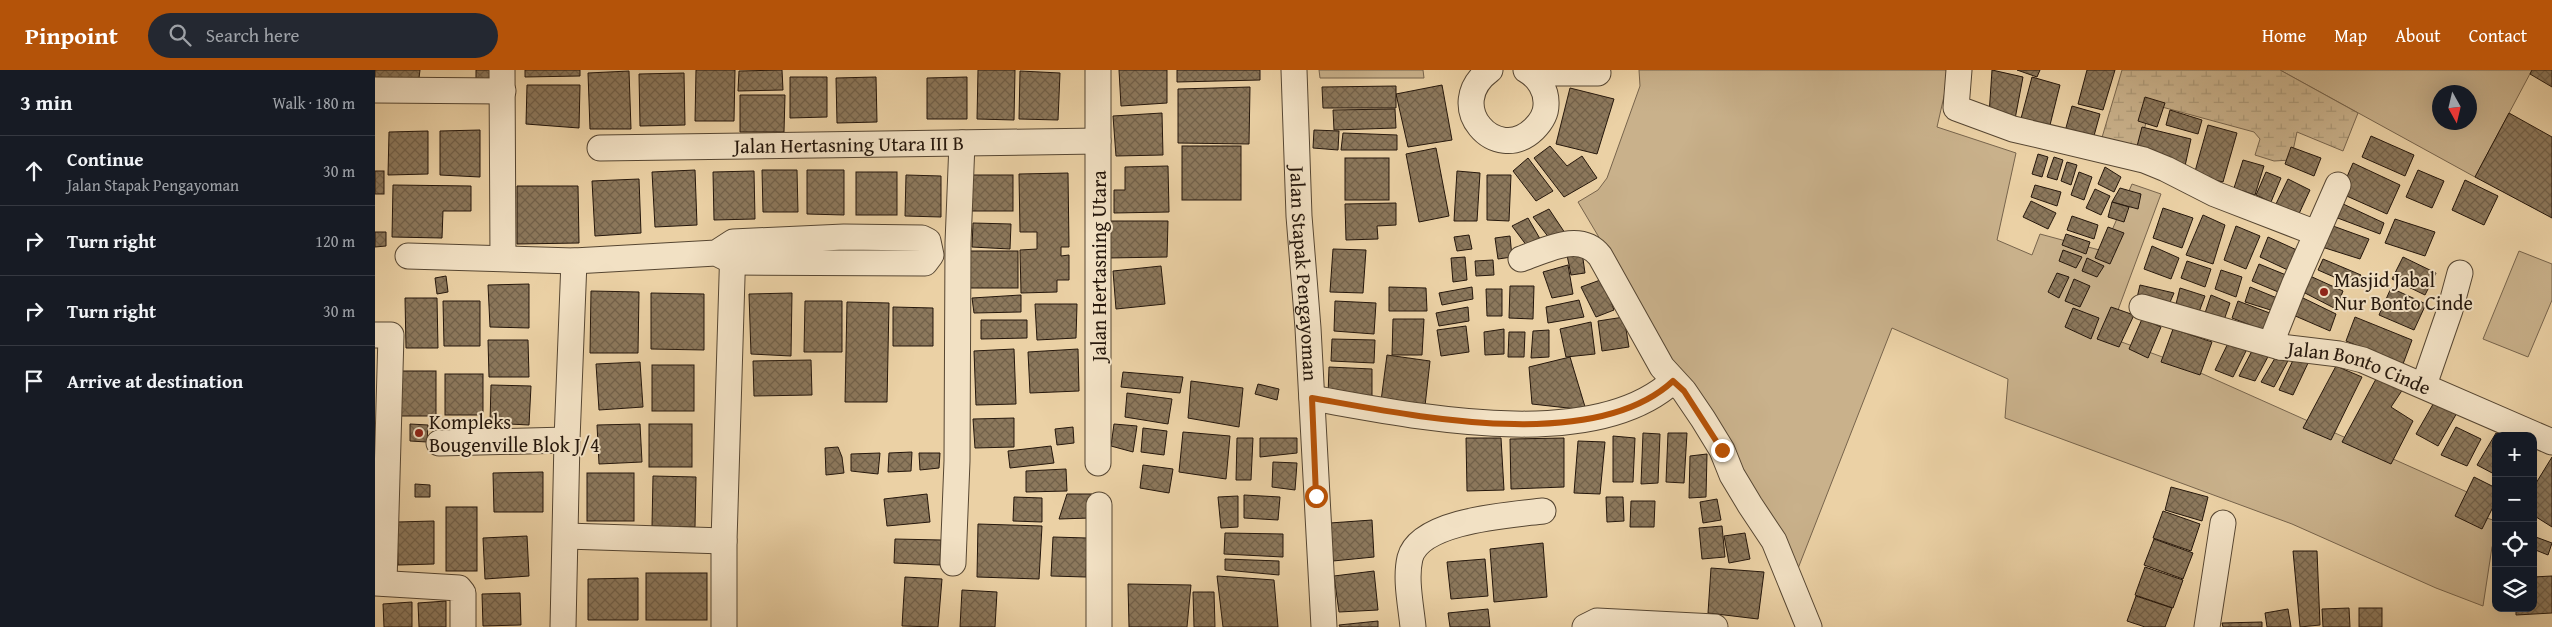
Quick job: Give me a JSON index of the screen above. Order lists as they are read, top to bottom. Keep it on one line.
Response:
{"streets":{"street":["Jalan Hertasning Utara III B","Jalan Hertasning Utara","Jalan Stapak Pengayoman","Jalan Bonto Cinde"]},"crossings":[["Jalan Hertasning Utara III B","Jalan Hertasning Utara"]],"places":["Masjid Jabal Nur Bonto Cinde","Kompleks Bougenville Blok J/4"],"north":"bottom","page":{"header":"Pinpoint","search":"Search here","nav":["Home","Map","About","Contact"],"heading":["3 min","Walk · 180 m"],"list":[["Continue","Jalan Stapak Pengayoman","30 m"],["Turn right","120 m"],["Turn right","30 m"],"Arrive at destination"],"map_buttons":["+","−"]}}
